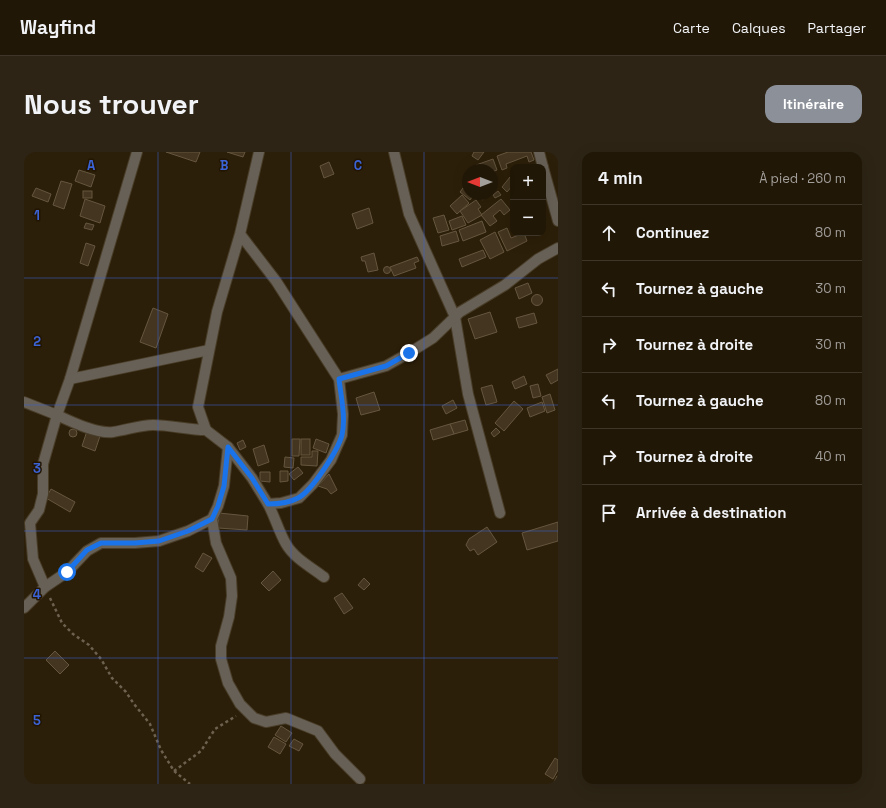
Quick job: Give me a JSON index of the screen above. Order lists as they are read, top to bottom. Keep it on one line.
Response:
{"north":"left","page":{"header":"Wayfind","nav":["Carte","Calques","Partager"],"buttons":"Itinéraire","title":"Nous trouver","heading":["4 min","À pied · 260 m"],"map_buttons":["+","−"],"list":[["Continuez","80 m"],["Tournez à gauche","30 m"],["Tournez à droite","30 m"],["Tournez à gauche","80 m"],["Tournez à droite","40 m"],"Arrivée à destination"]},"grid":{"columns":["A","B","C"],"rows":["1","2","3","4","5"]}}
